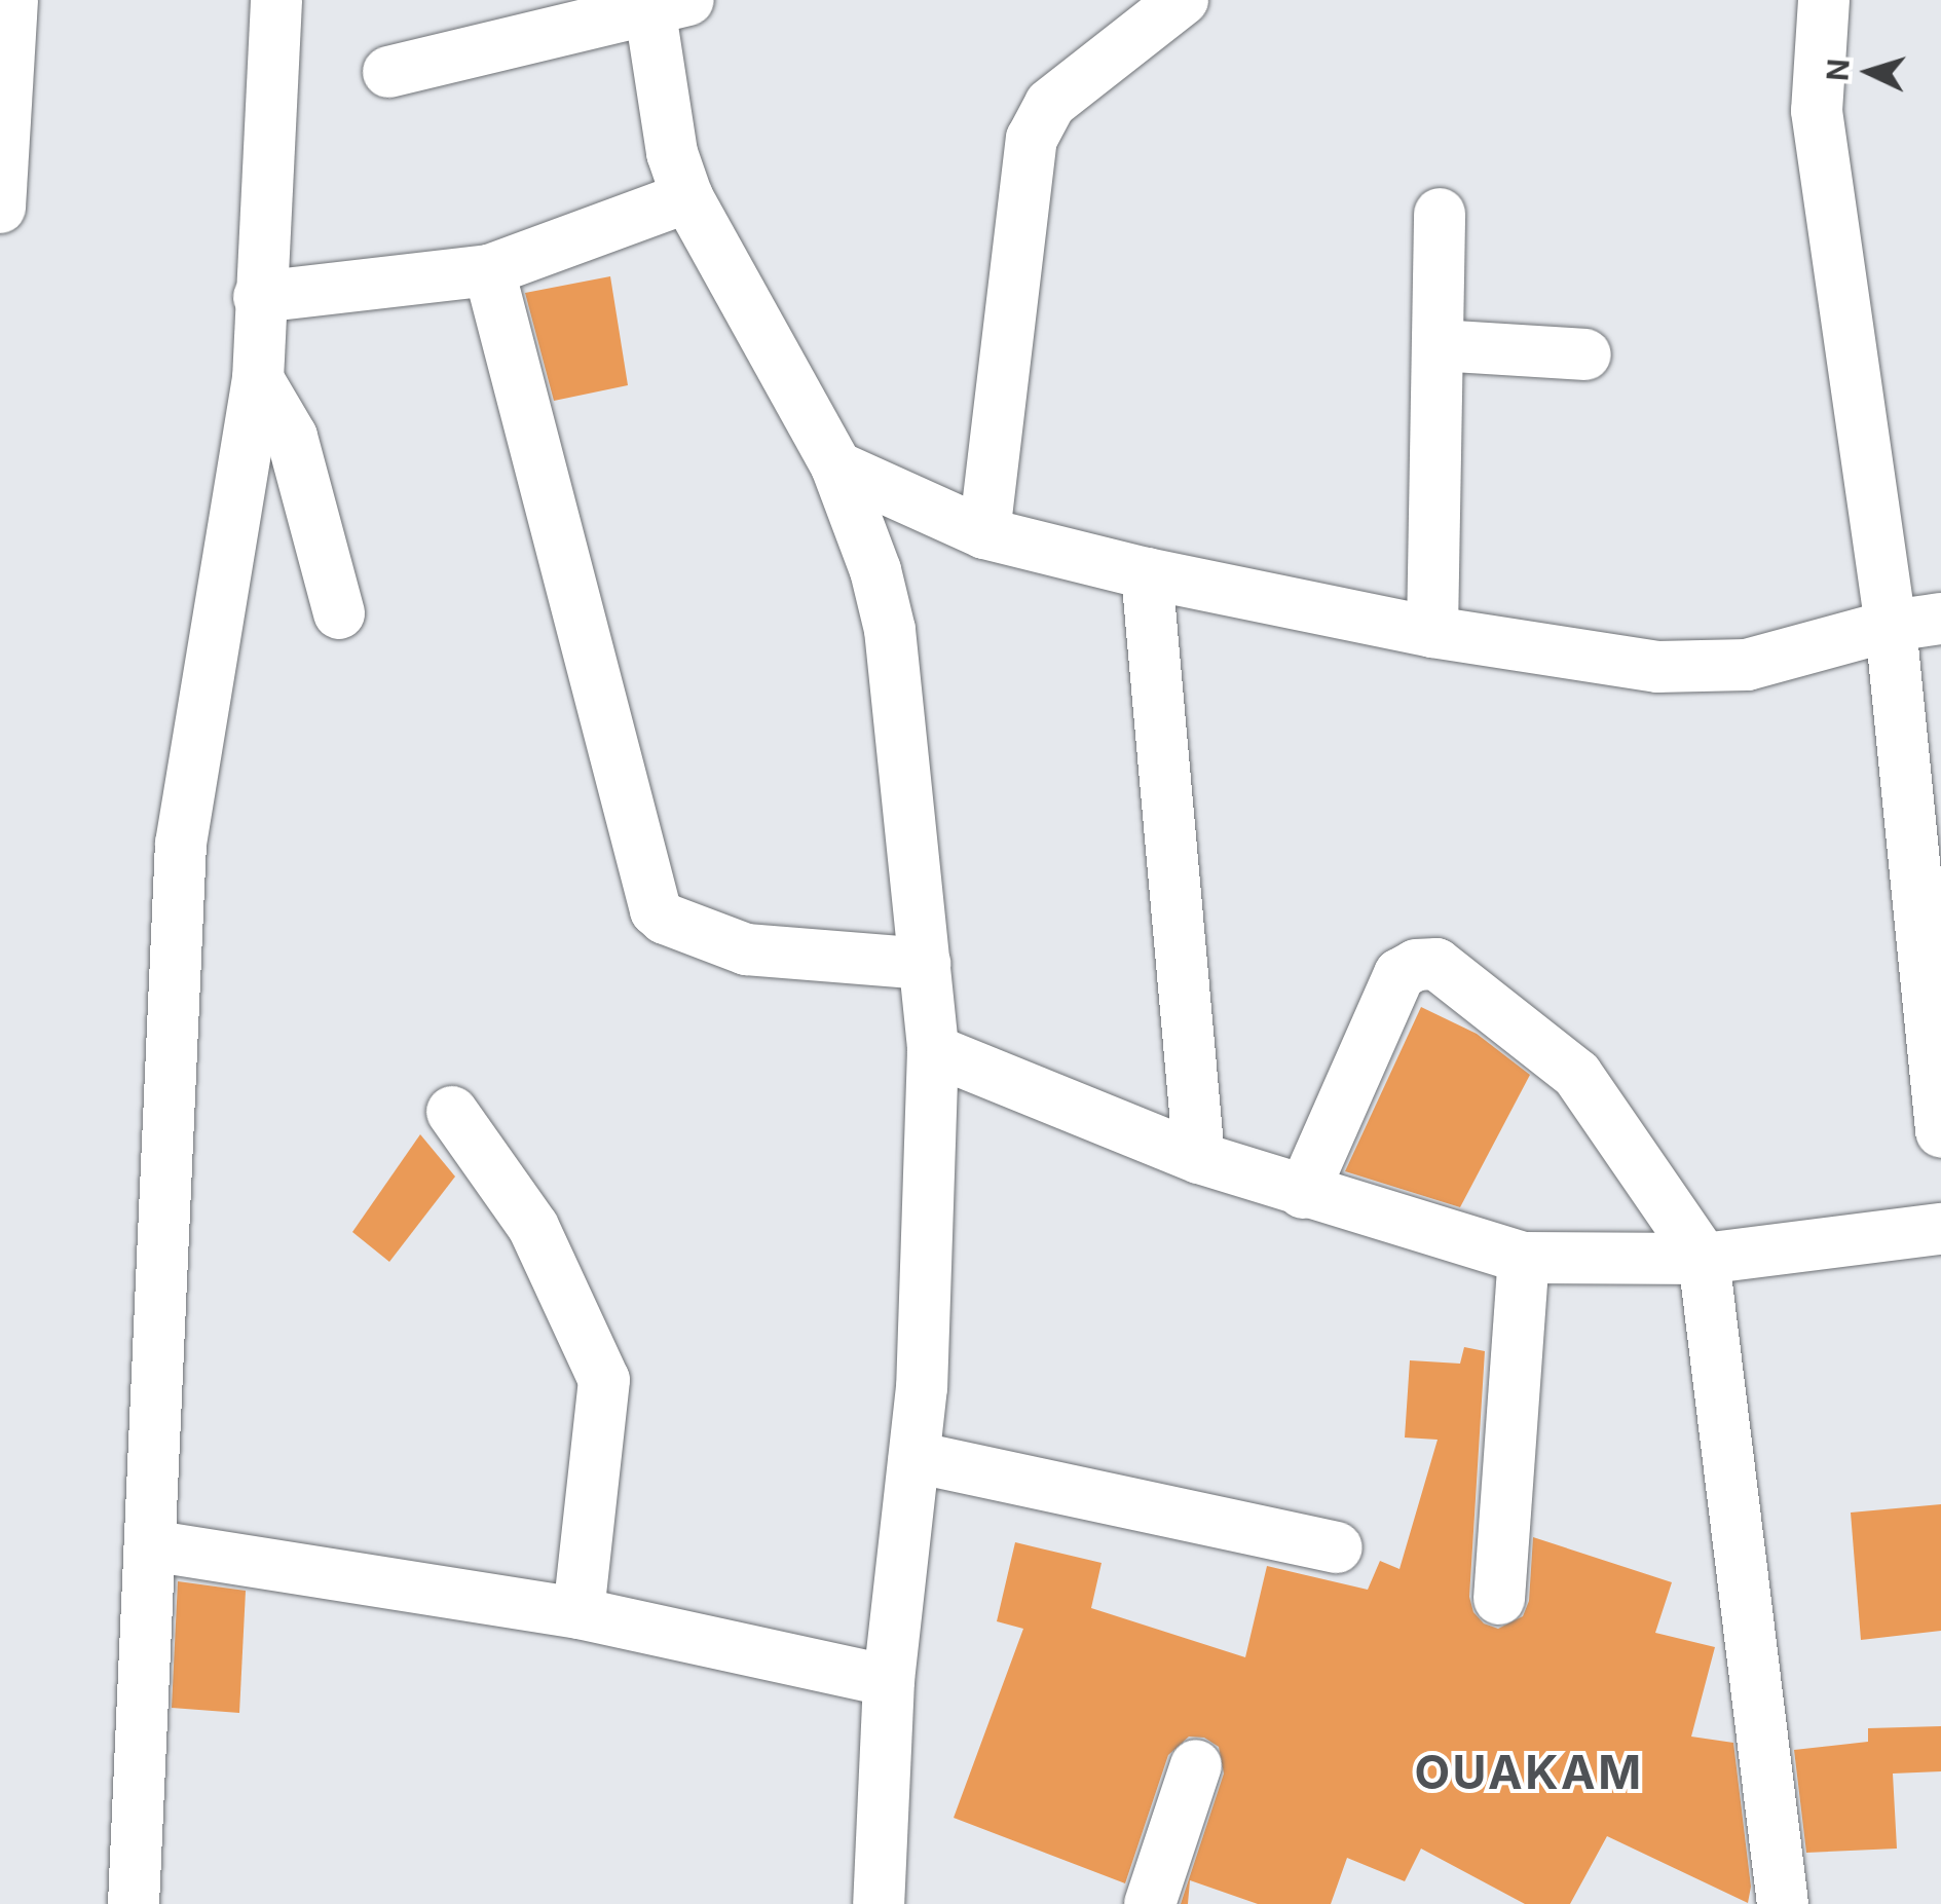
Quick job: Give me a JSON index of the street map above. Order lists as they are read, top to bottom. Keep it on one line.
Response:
{"districts":["OUAKAM"],"north":"left"}
